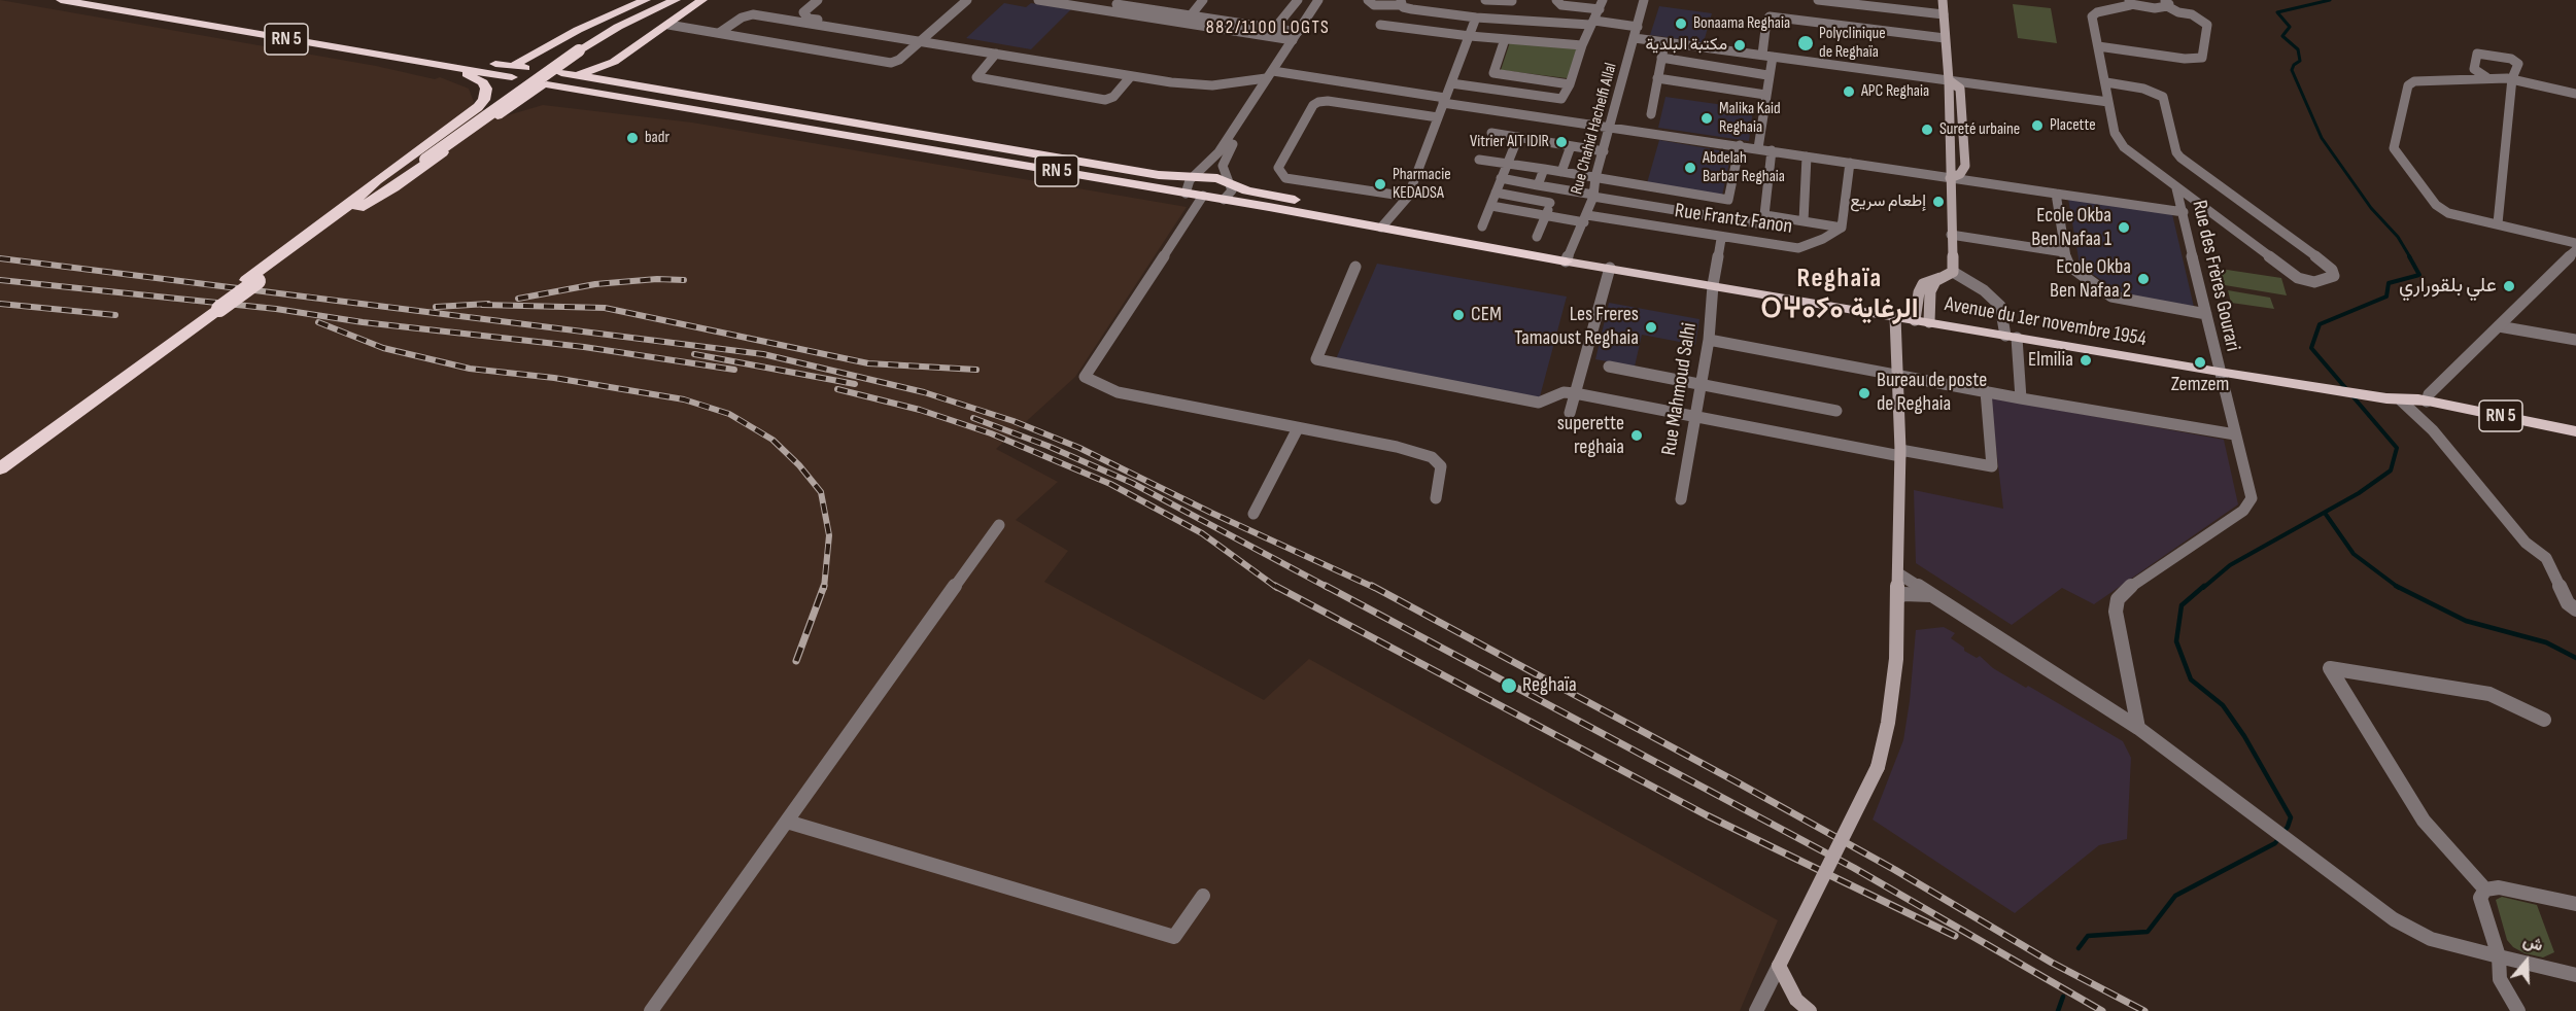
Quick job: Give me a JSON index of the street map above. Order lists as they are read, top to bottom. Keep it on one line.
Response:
{"streets":{"highway":["RN 5"],"main road":["Avenue du 1er novembre 1954"],"street":["Rue Chahid Hachelfi Allal","Rue Frantz Fanon","Rue des Frères Gourari","Rue Mahmoud Salhi"]},"crossings":[["RN 5","Rue Chahid Hachelfi Allal"],["RN 5","Avenue du 1er novembre 1954"],["Rue Chahid Hachelfi Allal","Rue Frantz Fanon"],["Rue Chahid Hachelfi Allal","Avenue du 1er novembre 1954"],["Rue Frantz Fanon","Rue Mahmoud Salhi"],["Rue des Frères Gourari","Avenue du 1er novembre 1954"],["Avenue du 1er novembre 1954","Rue Mahmoud Salhi"]],"districts":["882/1100 LOGTS","Reghaïa ⵔⵖⴰⵢⴰ الرغاية"],"places":["Bonaama Reghaia","Polyclinique de Reghaïa","مكتبة البلدية","APC Reghaia","Malika Kaid Reghaia","Placette","Sureté urbaine","badr","Vitrier AIT IDIR","Abdelah Barbar Reghaia","Pharmacie KEDADSA","إطعام سريع","Ecole Okba Ben Nafaa 1","Ecole Okba Ben Nafaa 2","علي بلقوراري","CEM","Les Freres Tamaoust Reghaia","Elmilia","Zemzem","Bureau de poste de Reghaia","superette reghaia","Reghaïa"],"north":"top"}
